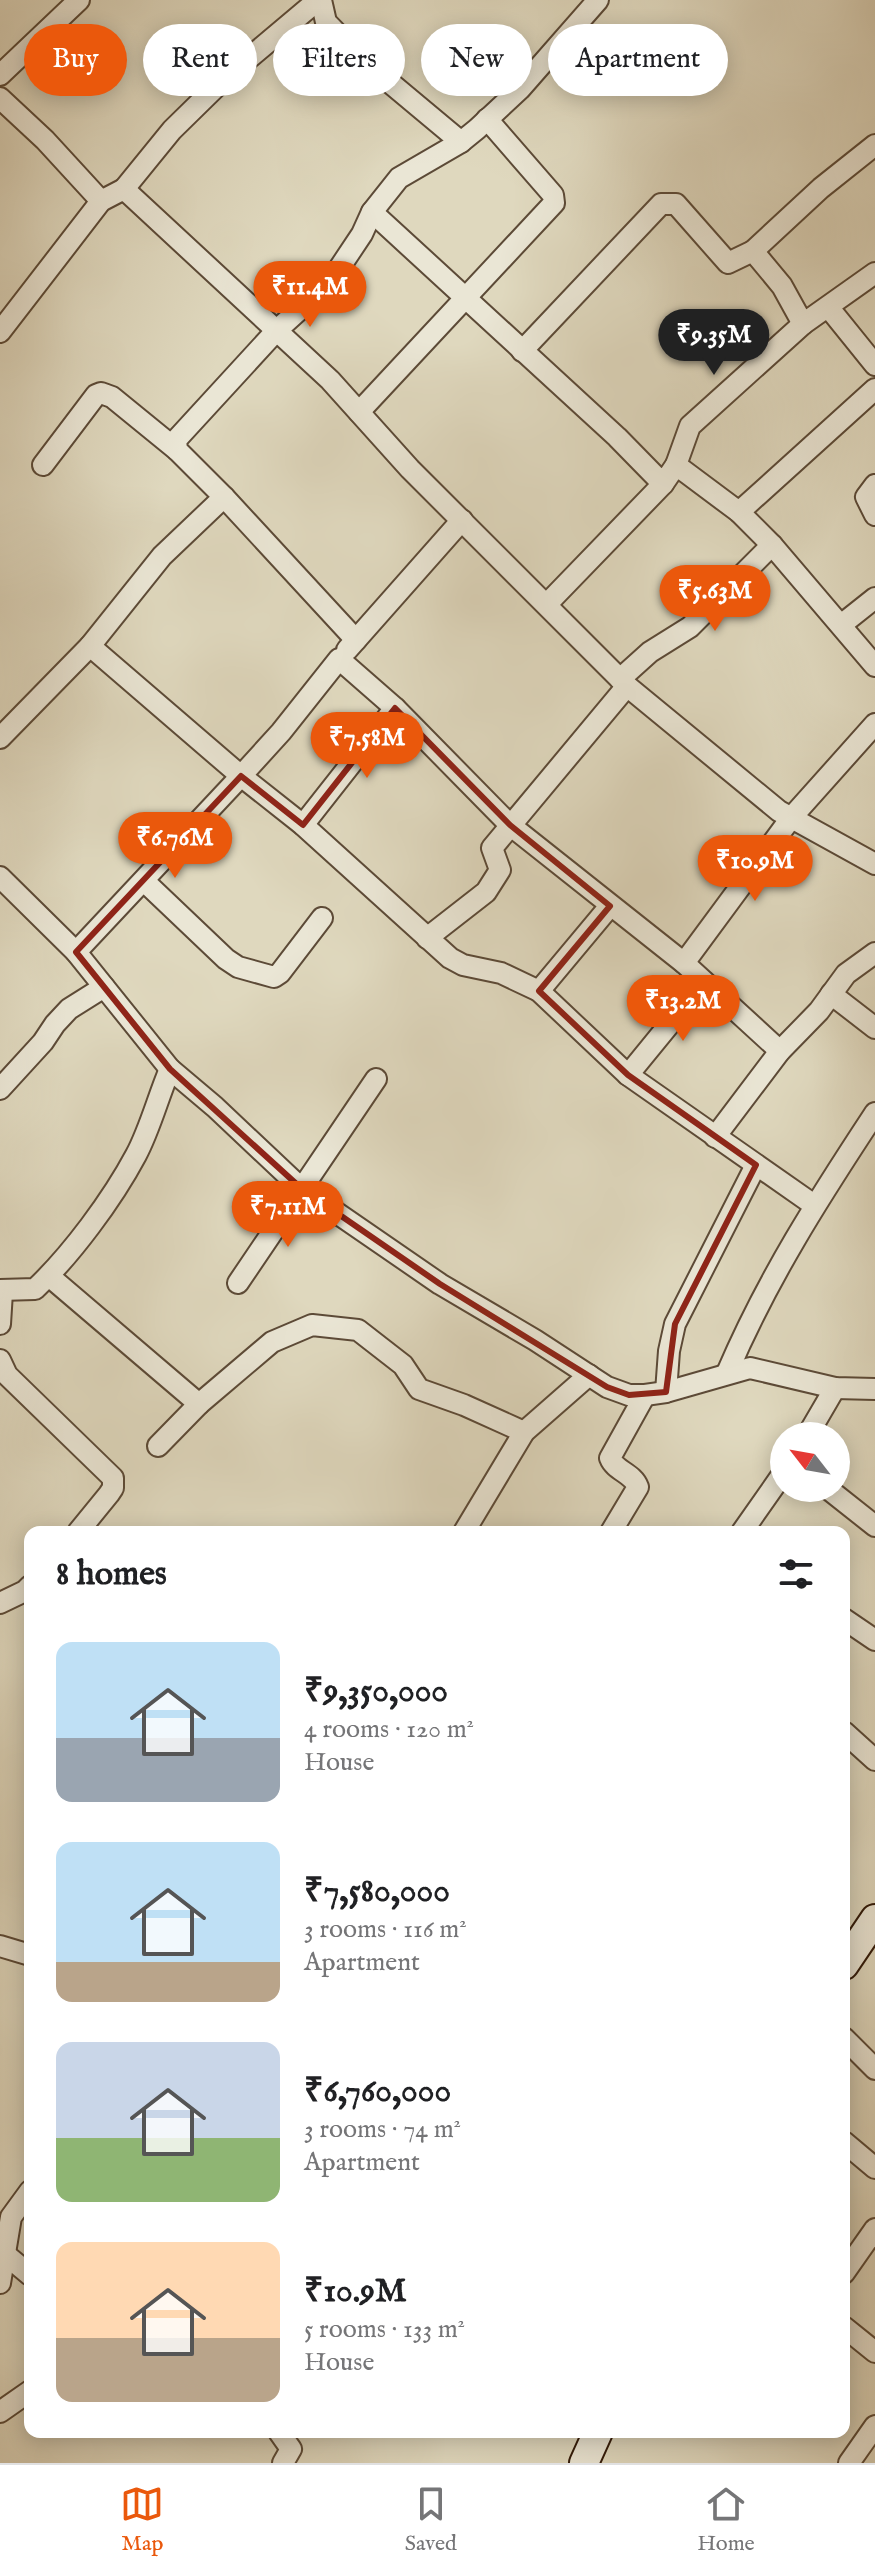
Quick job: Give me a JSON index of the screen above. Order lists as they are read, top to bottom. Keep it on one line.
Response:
{"north":"top left","page":{"chip":["Buy","Rent","Filters","New","Apartment"],"price":["₹11.4M","₹9.35M","₹5.63M","₹7.58M","₹6.76M","₹10.9M","₹13.2M","₹7.11M"],"heading":"8 homes","list":[{"name":"₹9,350,000","note":"4 rooms · 120 m² · House"},{"name":"₹7,580,000","note":"3 rooms · 116 m² · Apartment"},{"name":"₹6,760,000","note":"3 rooms · 74 m² · Apartment"},{"name":"₹10.9M","note":"5 rooms · 133 m² · House"}],"tabs":["Map","Saved","Home"]}}
